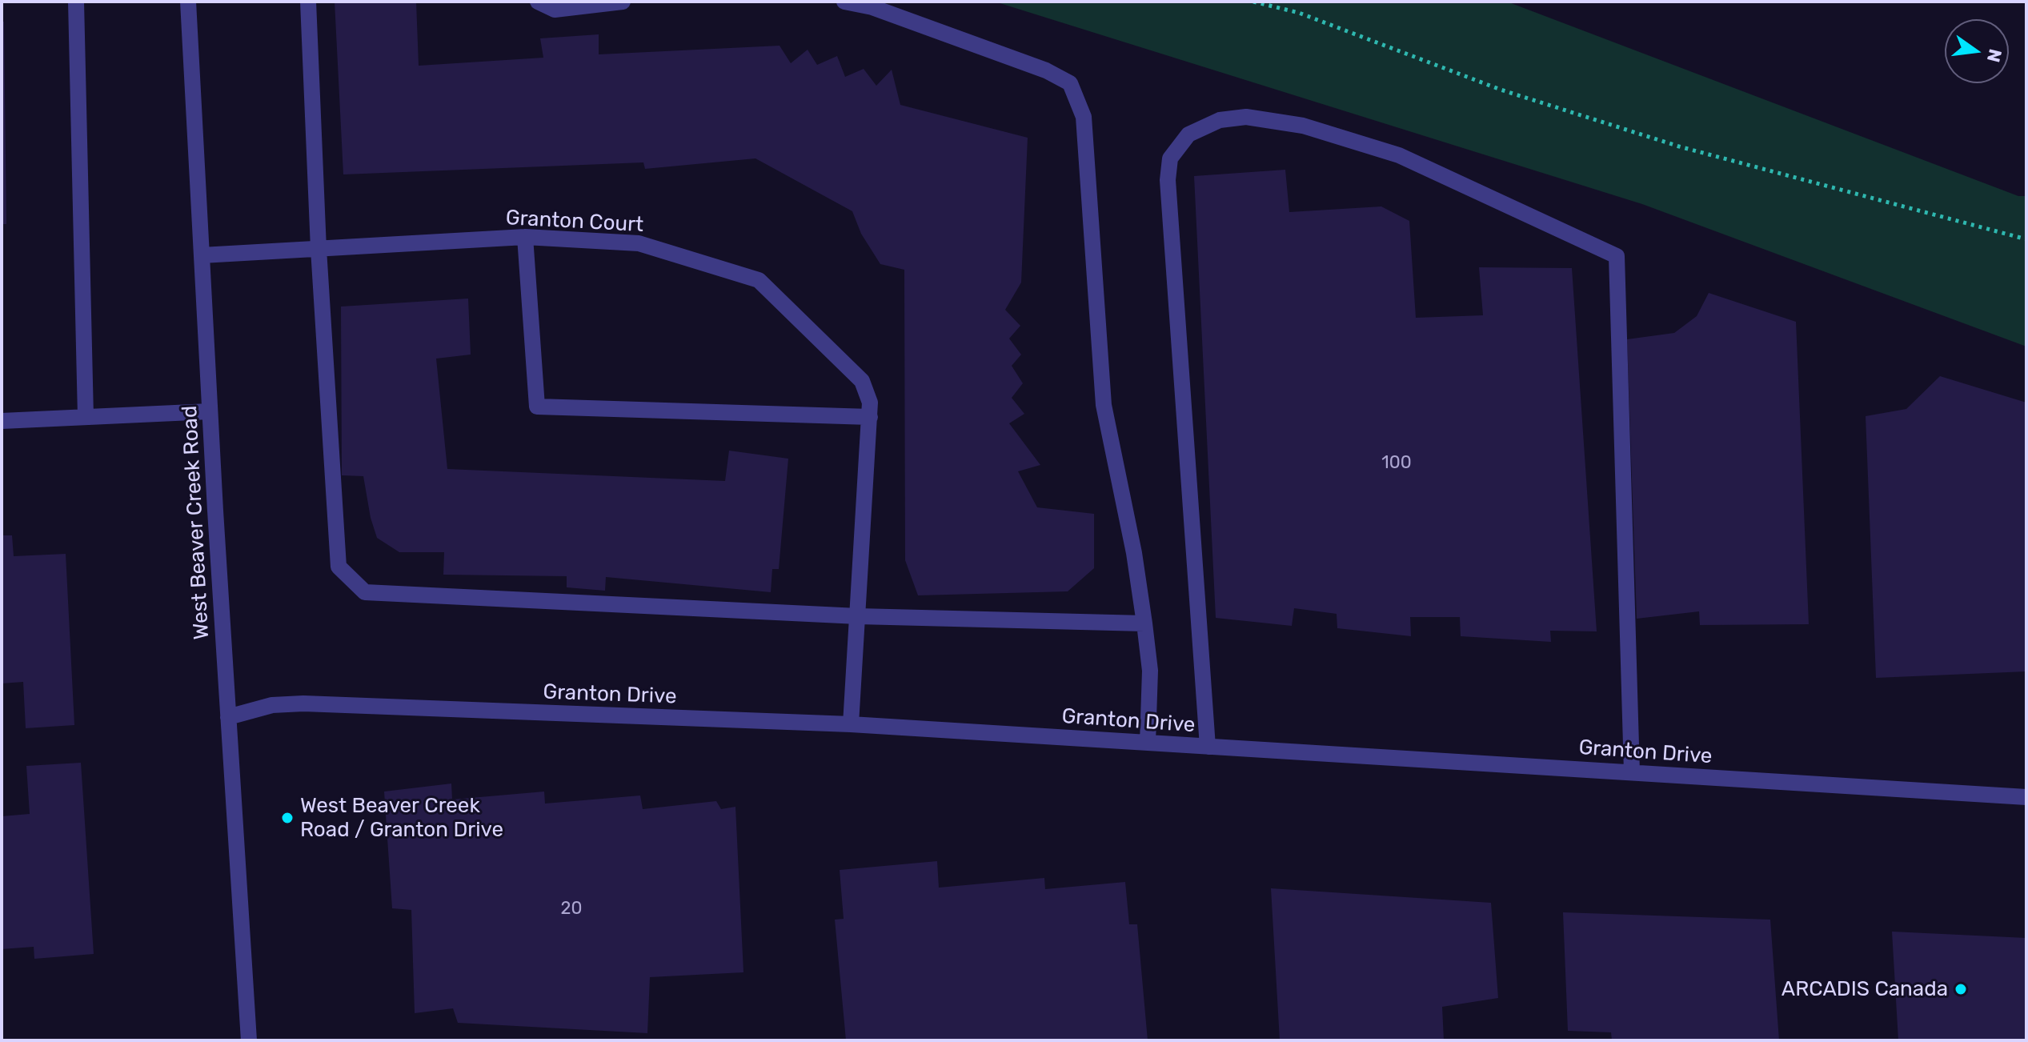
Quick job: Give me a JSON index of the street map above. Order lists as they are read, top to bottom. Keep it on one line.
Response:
{"streets":{"street":["Granton Court","West Beaver Creek Road","Granton Drive"]},"crossings":[["Granton Court","West Beaver Creek Road"],["Granton Court","Granton Drive"],["West Beaver Creek Road","Granton Drive"]],"places":["West Beaver Creek Road / Granton Drive","ARCADIS Canada"],"house_numbers":["100","20"],"north":"right"}
